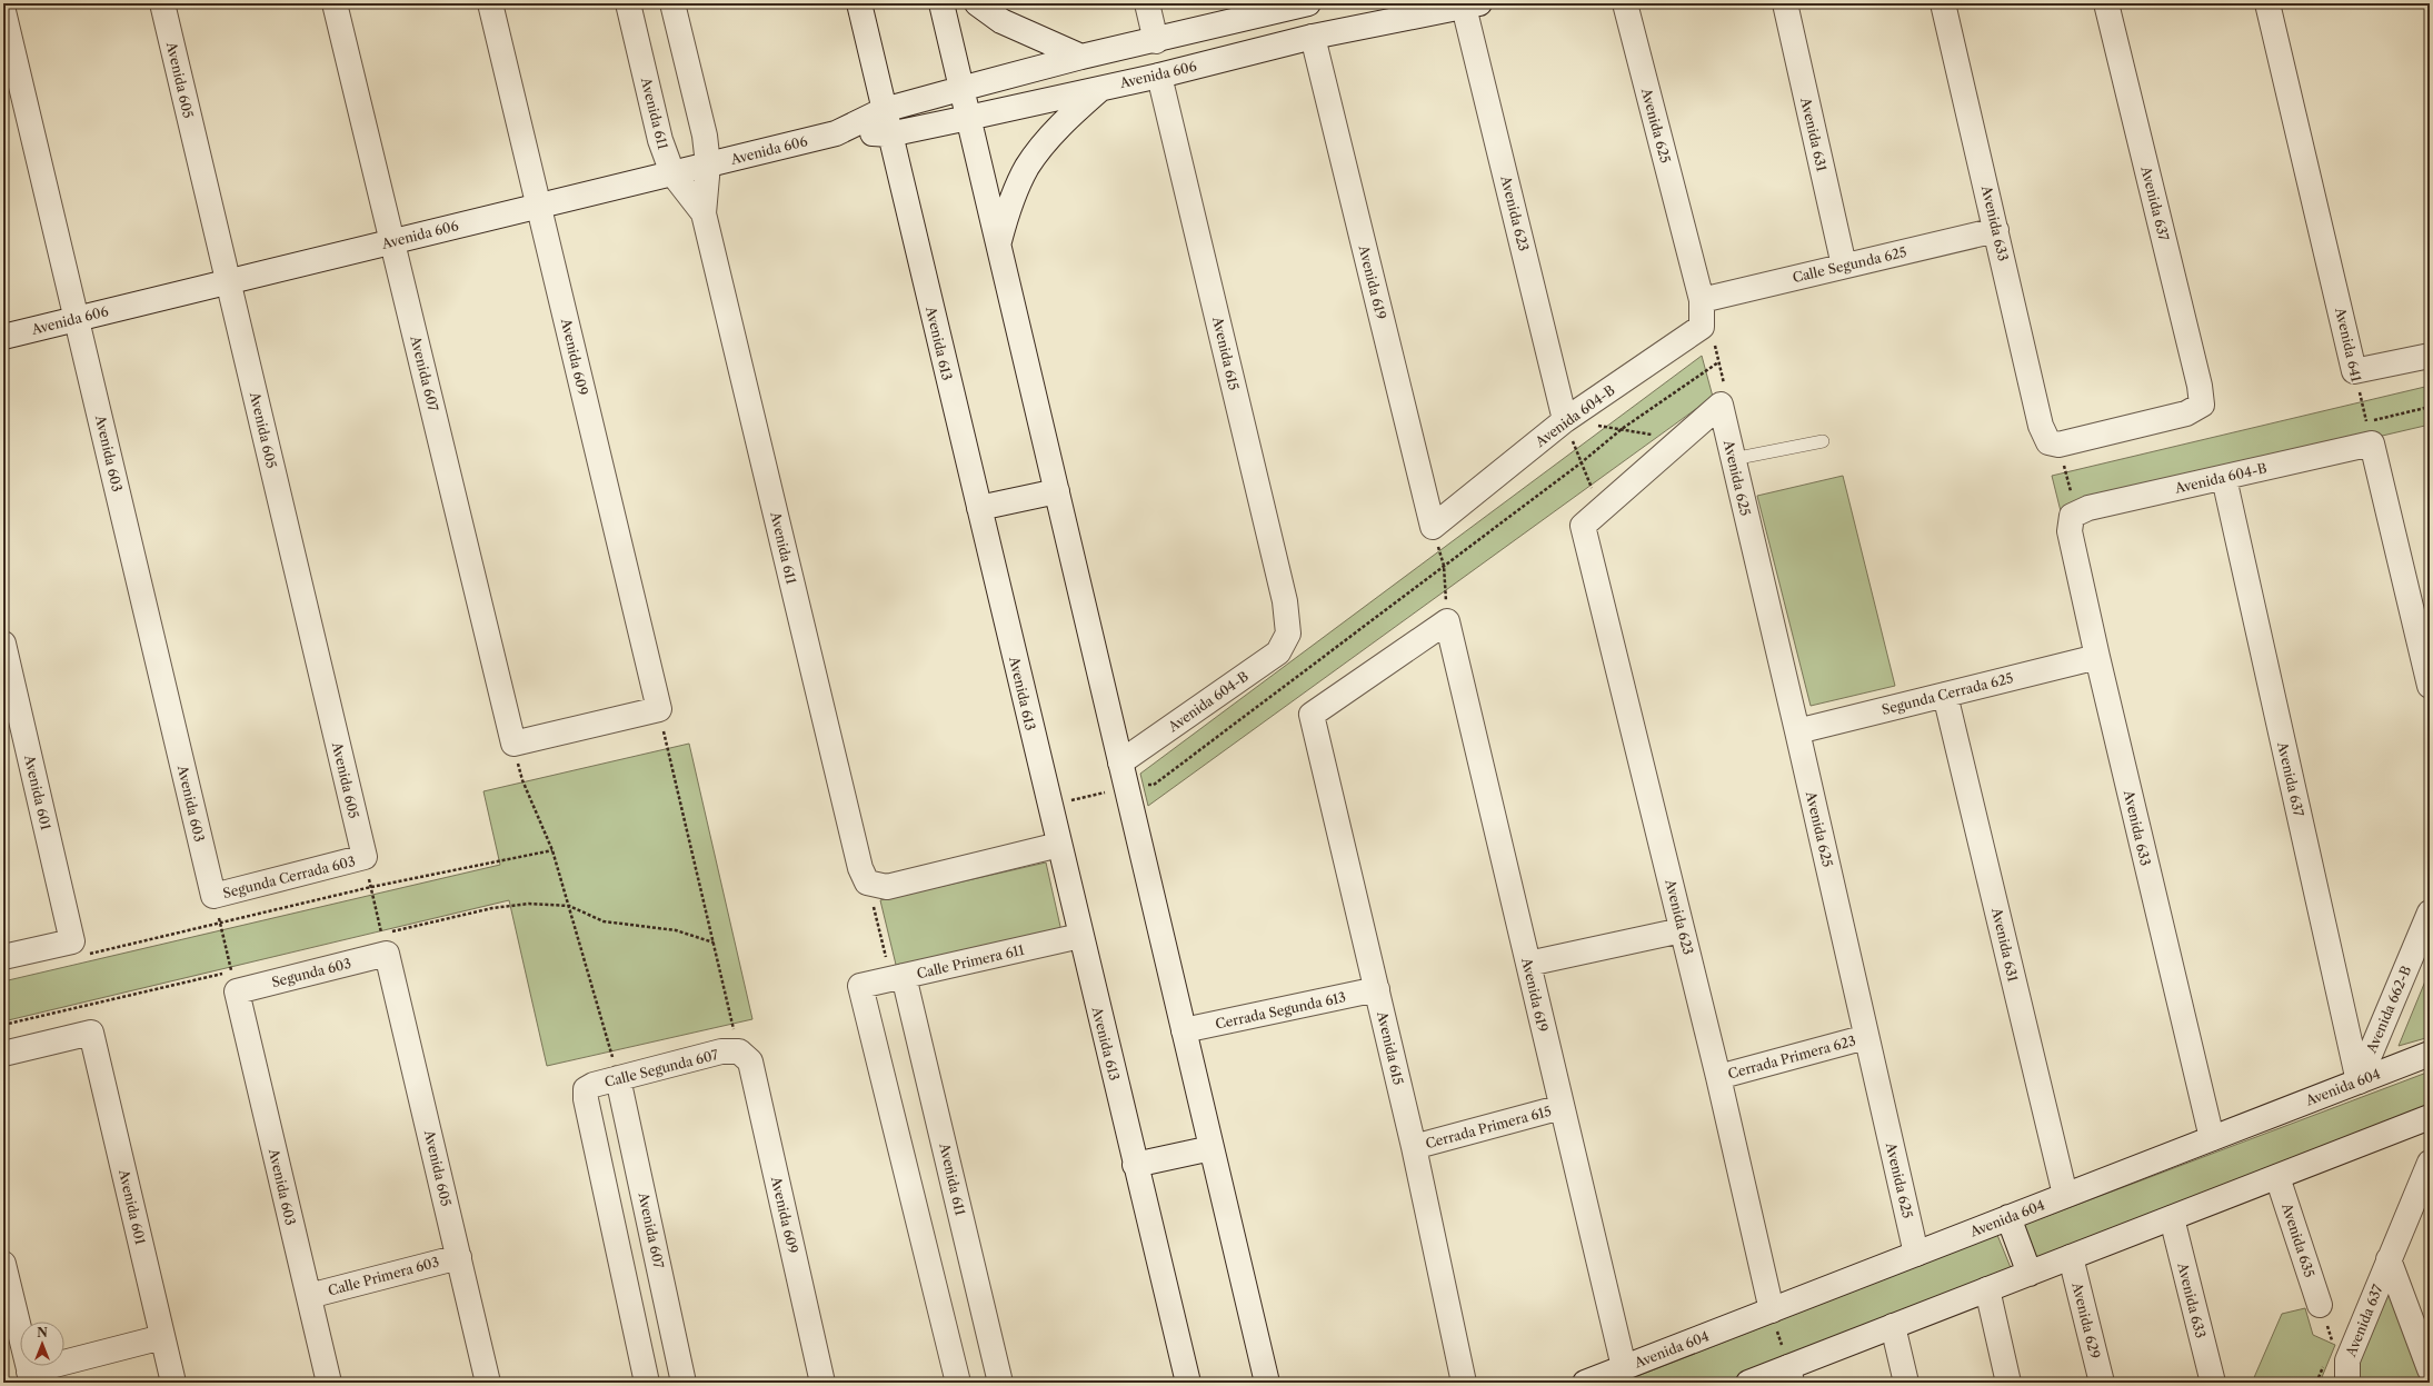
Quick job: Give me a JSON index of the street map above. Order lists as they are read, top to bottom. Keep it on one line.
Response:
{"streets":{"street":["Avenida 606","Avenida 605","Avenida 611","Avenida 625","Avenida 631","Avenida 637","Avenida 623","Avenida 633","Calle Segunda 625","Avenida 619","Avenida 613","Avenida 641","Avenida 615","Avenida 609","Avenida 607","Avenida 604-B","Avenida 603","Segunda Cerrada 625","Avenida 601","Segunda Cerrada 603","Calle Primera 611","Segunda 603","Avenida 662-B","Cerrada Segunda 613","Cerrada Primera 623","Calle Segunda 607","Avenida 604","Cerrada Primera 615","Avenida 635","Calle Primera 603","Avenida 629"]},"crossings":[["Avenida 606","Avenida 605"],["Avenida 606","Avenida 611"],["Avenida 606","Avenida 623"],["Avenida 606","Avenida 619"],["Avenida 606","Avenida 613"],["Avenida 606","Avenida 615"],["Avenida 606","Avenida 609"],["Avenida 606","Avenida 607"],["Avenida 606","Avenida 603"],["Avenida 605","Segunda Cerrada 603"],["Avenida 605","Segunda 603"],["Avenida 605","Calle Primera 603"],["Avenida 611","Calle Primera 611"],["Avenida 625","Calle Segunda 625"],["Avenida 625","Segunda Cerrada 625"],["Avenida 625","Cerrada Primera 623"],["Avenida 625","Avenida 604"],["Avenida 631","Calle Segunda 625"],["Avenida 631","Segunda Cerrada 625"],["Avenida 631","Avenida 604"],["Avenida 637","Avenida 633"],["Avenida 637","Avenida 604-B"],["Avenida 637","Avenida 662-B"],["Avenida 637","Avenida 604"],["Avenida 623","Avenida 604-B"],["Avenida 623","Cerrada Primera 623"],["Avenida 623","Avenida 604"],["Avenida 633","Calle Segunda 625"],["Avenida 633","Avenida 604-B"],["Avenida 633","Segunda Cerrada 625"],["Avenida 633","Avenida 604"],["Avenida 619","Avenida 615"],["Avenida 619","Avenida 604-B"],["Avenida 619","Avenida 604"],["Avenida 619","Cerrada Primera 615"],["Avenida 613","Calle Primera 611"],["Avenida 641","Avenida 604-B"],["Avenida 615","Avenida 604-B"],["Avenida 615","Cerrada Segunda 613"],["Avenida 615","Cerrada Primera 615"],["Avenida 609","Calle Segunda 607"],["Avenida 607","Calle Segunda 607"],["Avenida 603","Segunda Cerrada 603"],["Avenida 603","Segunda 603"],["Avenida 603","Calle Primera 603"],["Avenida 662-B","Avenida 604"]],"north":"top"}
